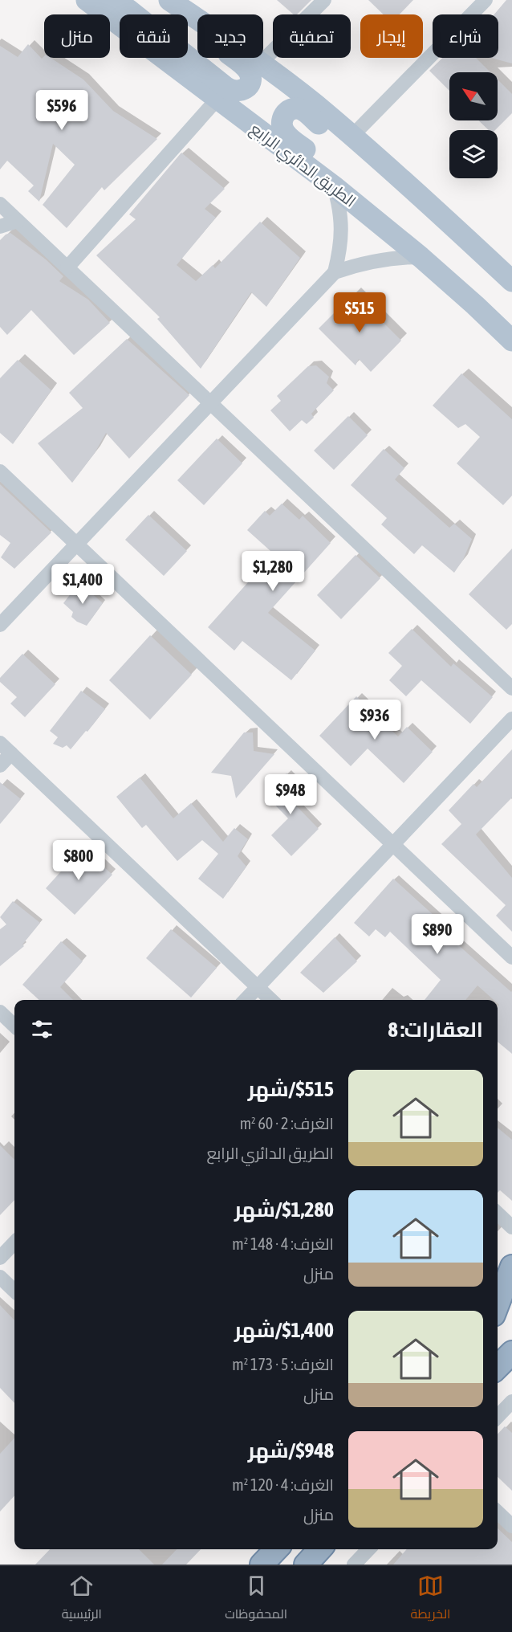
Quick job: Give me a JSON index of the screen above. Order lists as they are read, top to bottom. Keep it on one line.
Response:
{"streets":{"main road":["الطريق الدائري الرابع"]},"north":"top left","page":{"chip":["شراء","إيجار","تصفية","جديد","شقة","منزل"],"price":["$596","$515","$1,280","$1,400","$936","$948","$800","$890"],"heading":"العقارات: 8","list":[{"name":"$515/شهر","note":"الغرف: 2 · 60 m² · الطريق الدائري الرابع"},{"name":"$1,280/شهر","note":"الغرف: 4 · 148 m² · منزل"},{"name":"$1,400/شهر","note":"الغرف: 5 · 173 m² · منزل"},{"name":"$948/شهر","note":"الغرف: 4 · 120 m² · منزل"}],"tabs":["الخريطة","المحفوظات","الرئيسية"]}}
